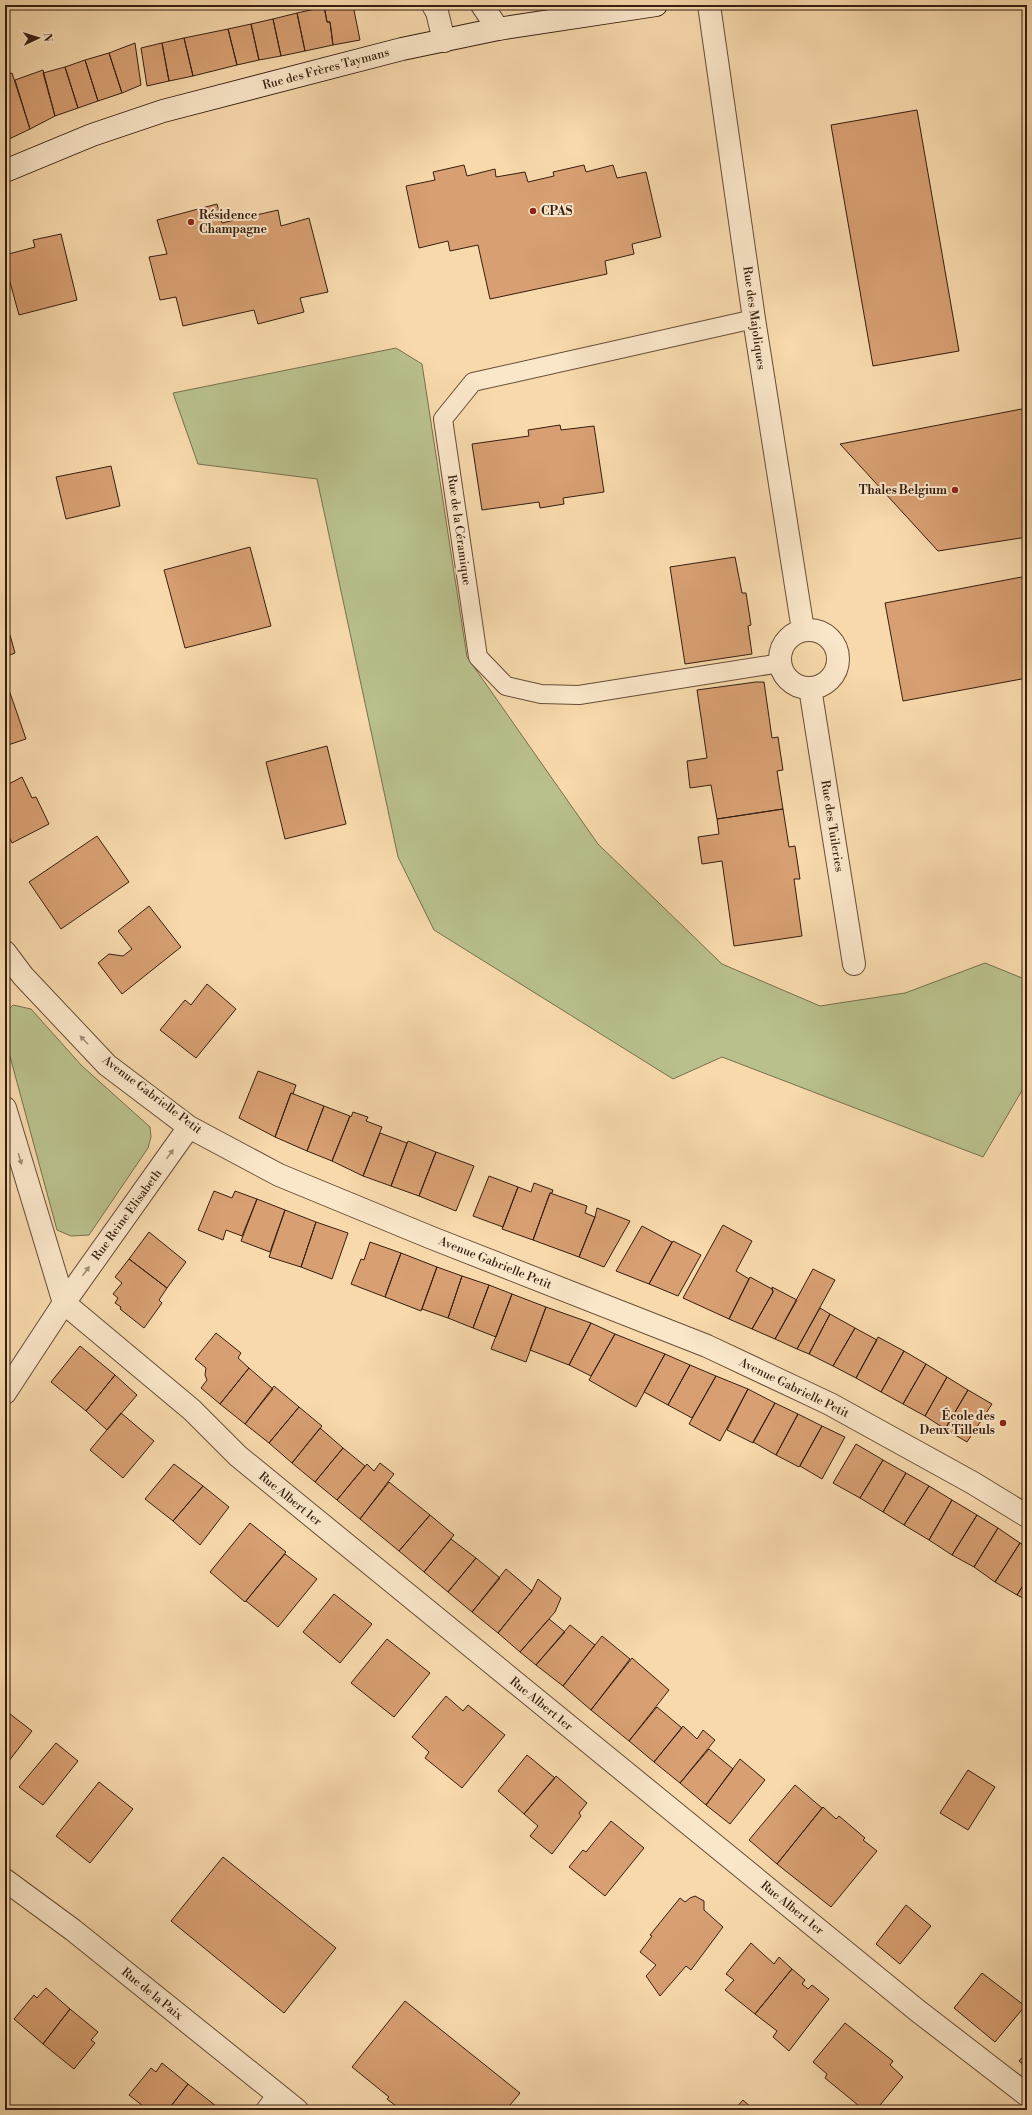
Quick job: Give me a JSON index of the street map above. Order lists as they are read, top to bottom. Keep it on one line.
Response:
{"streets":{"street":["Rue des Frères Taymans","Rue des Majoliques","Rue des Tuileries","Avenue Gabrielle Petit","Rue Reine Elisabeth","Rue Albert 1er","Rue de la Paix"],"lane":["Rue de la Céramique"]},"crossings":[["Rue des Majoliques","Rue de la Céramique"],["Rue des Majoliques","Rue des Tuileries"],["Rue de la Céramique","Rue des Tuileries"],["Avenue Gabrielle Petit","Rue Reine Elisabeth"],["Rue Reine Elisabeth","Rue Albert 1er"]],"one_way":["Rue Reine Elisabeth"],"places":["CPAS","Résidence Champagne","Thales Belgium","École des Deux Tilleuls"],"north":"right"}
